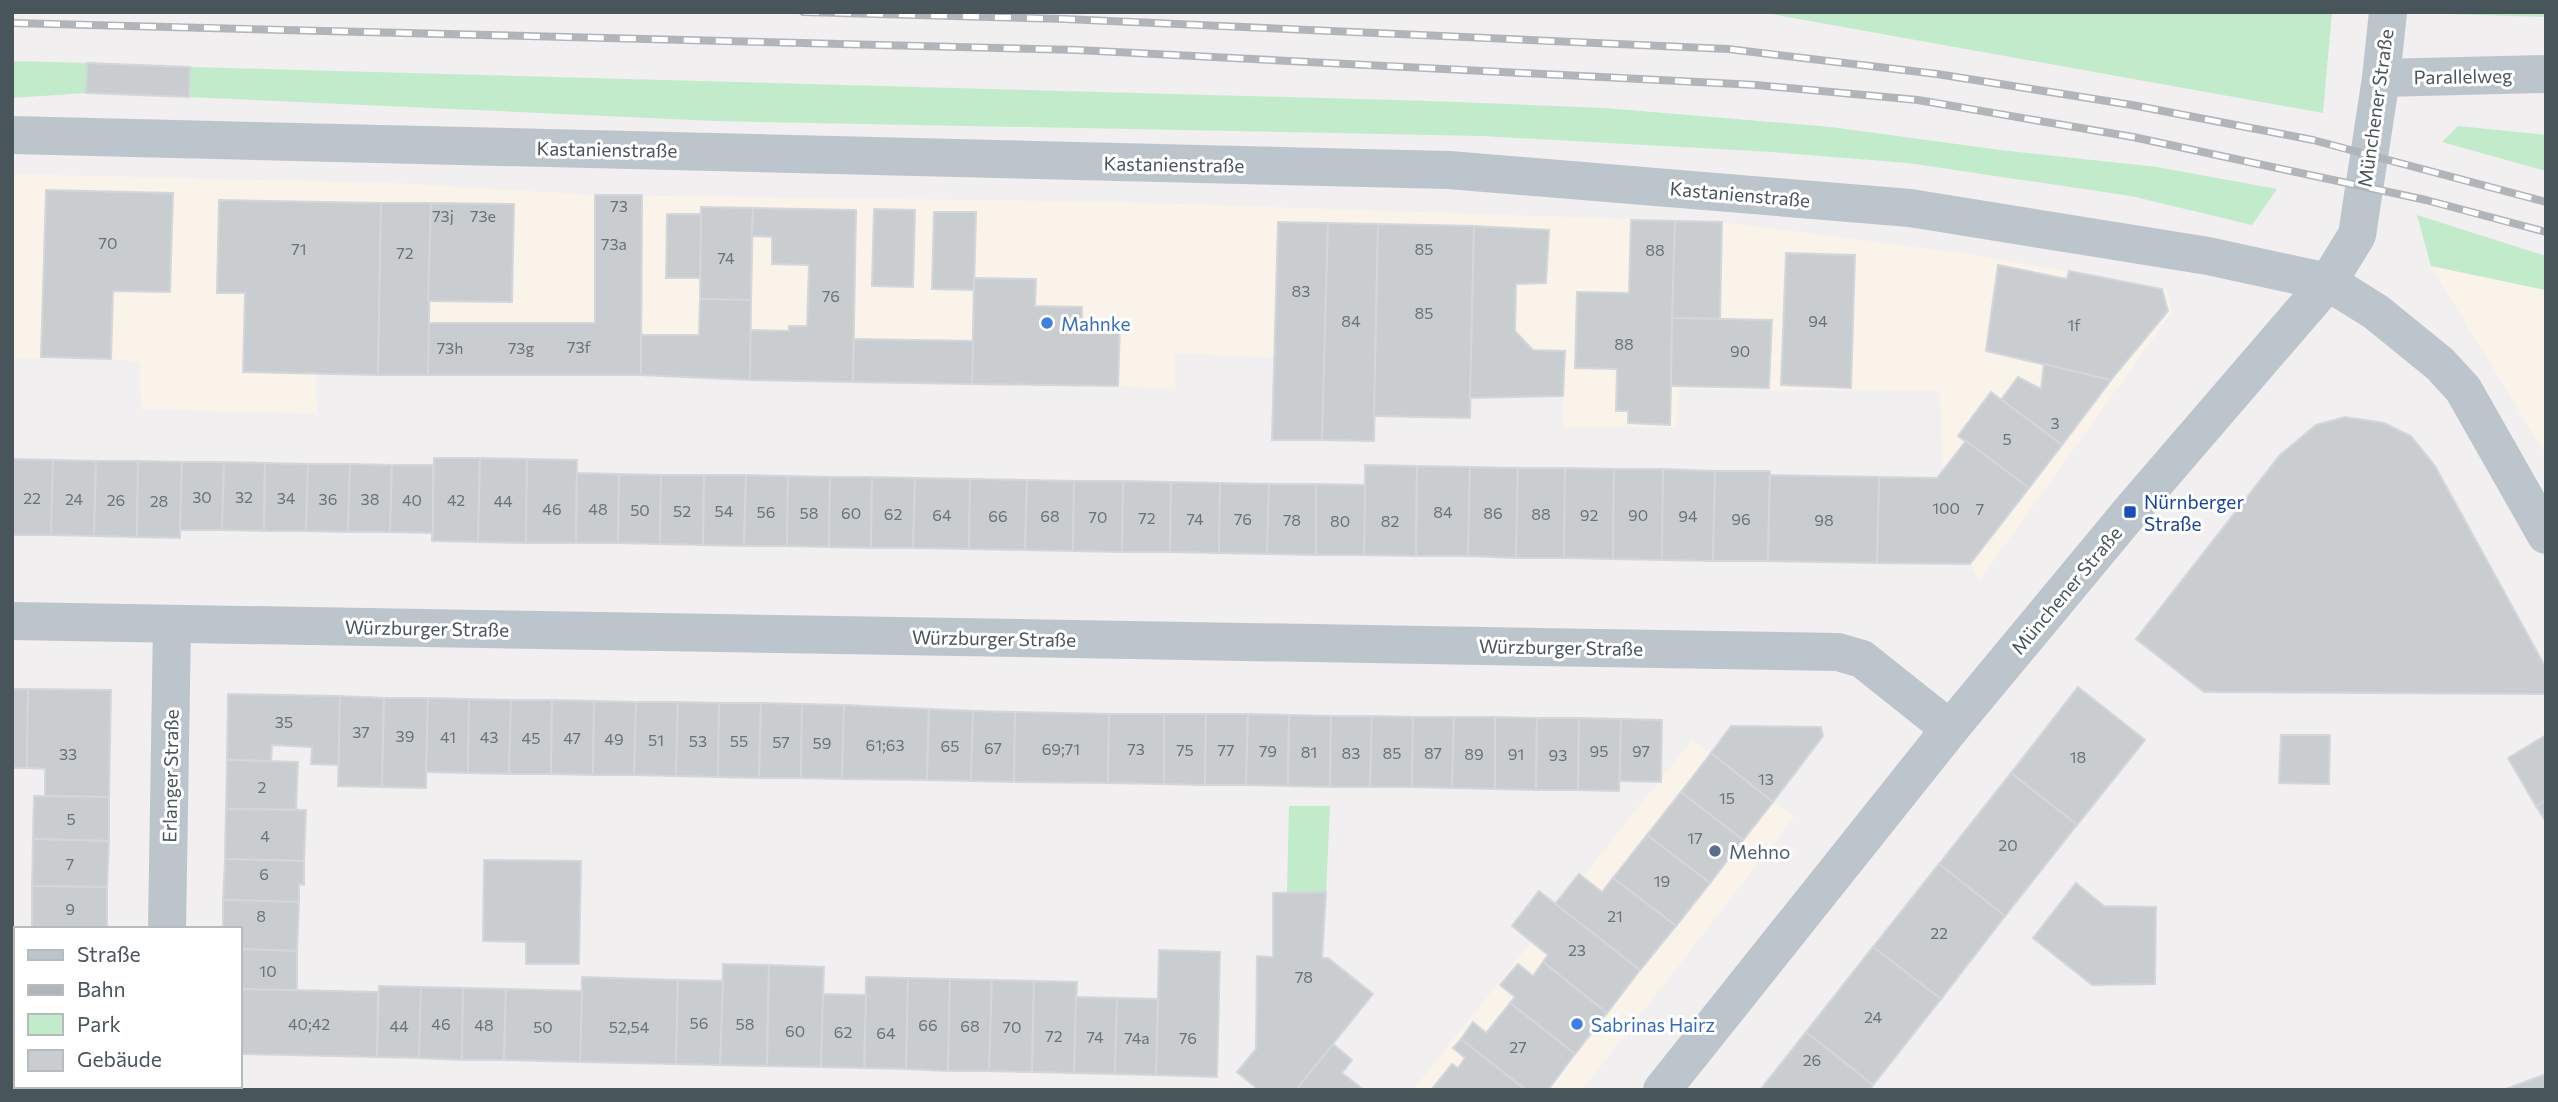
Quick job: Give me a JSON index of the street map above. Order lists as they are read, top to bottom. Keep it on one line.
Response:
{"streets":{"street":["Parallelweg","Münchener Straße","Kastanienstraße","Würzburger Straße","Erlanger Straße"]},"crossings":[["Parallelweg","Münchener Straße"],["Münchener Straße","Kastanienstraße"],["Münchener Straße","Würzburger Straße"],["Würzburger Straße","Erlanger Straße"]],"places":{"other":["Mahnke","Mehno","Sabrinas Hairz"],"transit":["Nürnberger Straße"]},"house_numbers":["73","73j","73e","70","73a","71","85","88","72","74","83","76","85","84","94","1f","88","73f","73h","73g","90","3","5","30","32","22","34","24","36","38","26","40","42","28","44","100","46","48","7","50","52","54","56","84","58","60","86","62","88","64","92","90","66","68","94","70","72","74","76","96","78","98","80","82","35","37","39","41","43","45","47","49","51","53","55","57","59","61;63","65","67","69;71","73","75","77","79","95","97","81","83","85","87","33","89","91","93","18","13","2","15","5","4","17","20","7","6","19","9","8","21","22","23","10","78","24","56","40;42","46","58","48","66","44","68","50","52,54","70","60","62","64","72","74","74a","76","27","26"],"legend":["Straße","Bahn","Park","Gebäude"]}
